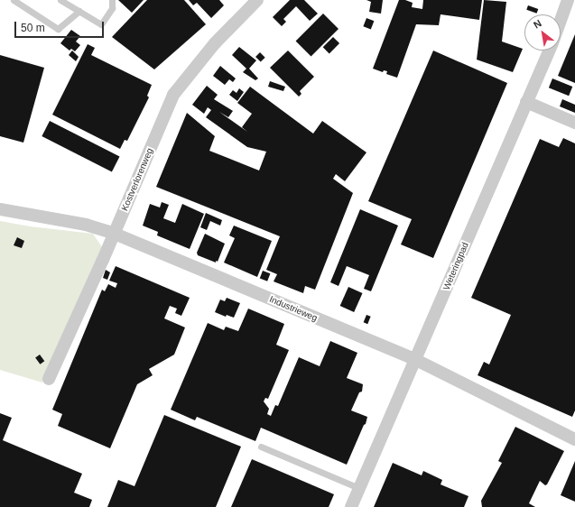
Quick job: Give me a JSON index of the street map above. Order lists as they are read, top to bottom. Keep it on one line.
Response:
{"streets":{"street":["Kostverlorenweg","Weteringpad","Industrieweg"]},"crossings":[["Kostverlorenweg","Industrieweg"],["Weteringpad","Industrieweg"]],"scale_bar":"50 m","north":"top left"}
